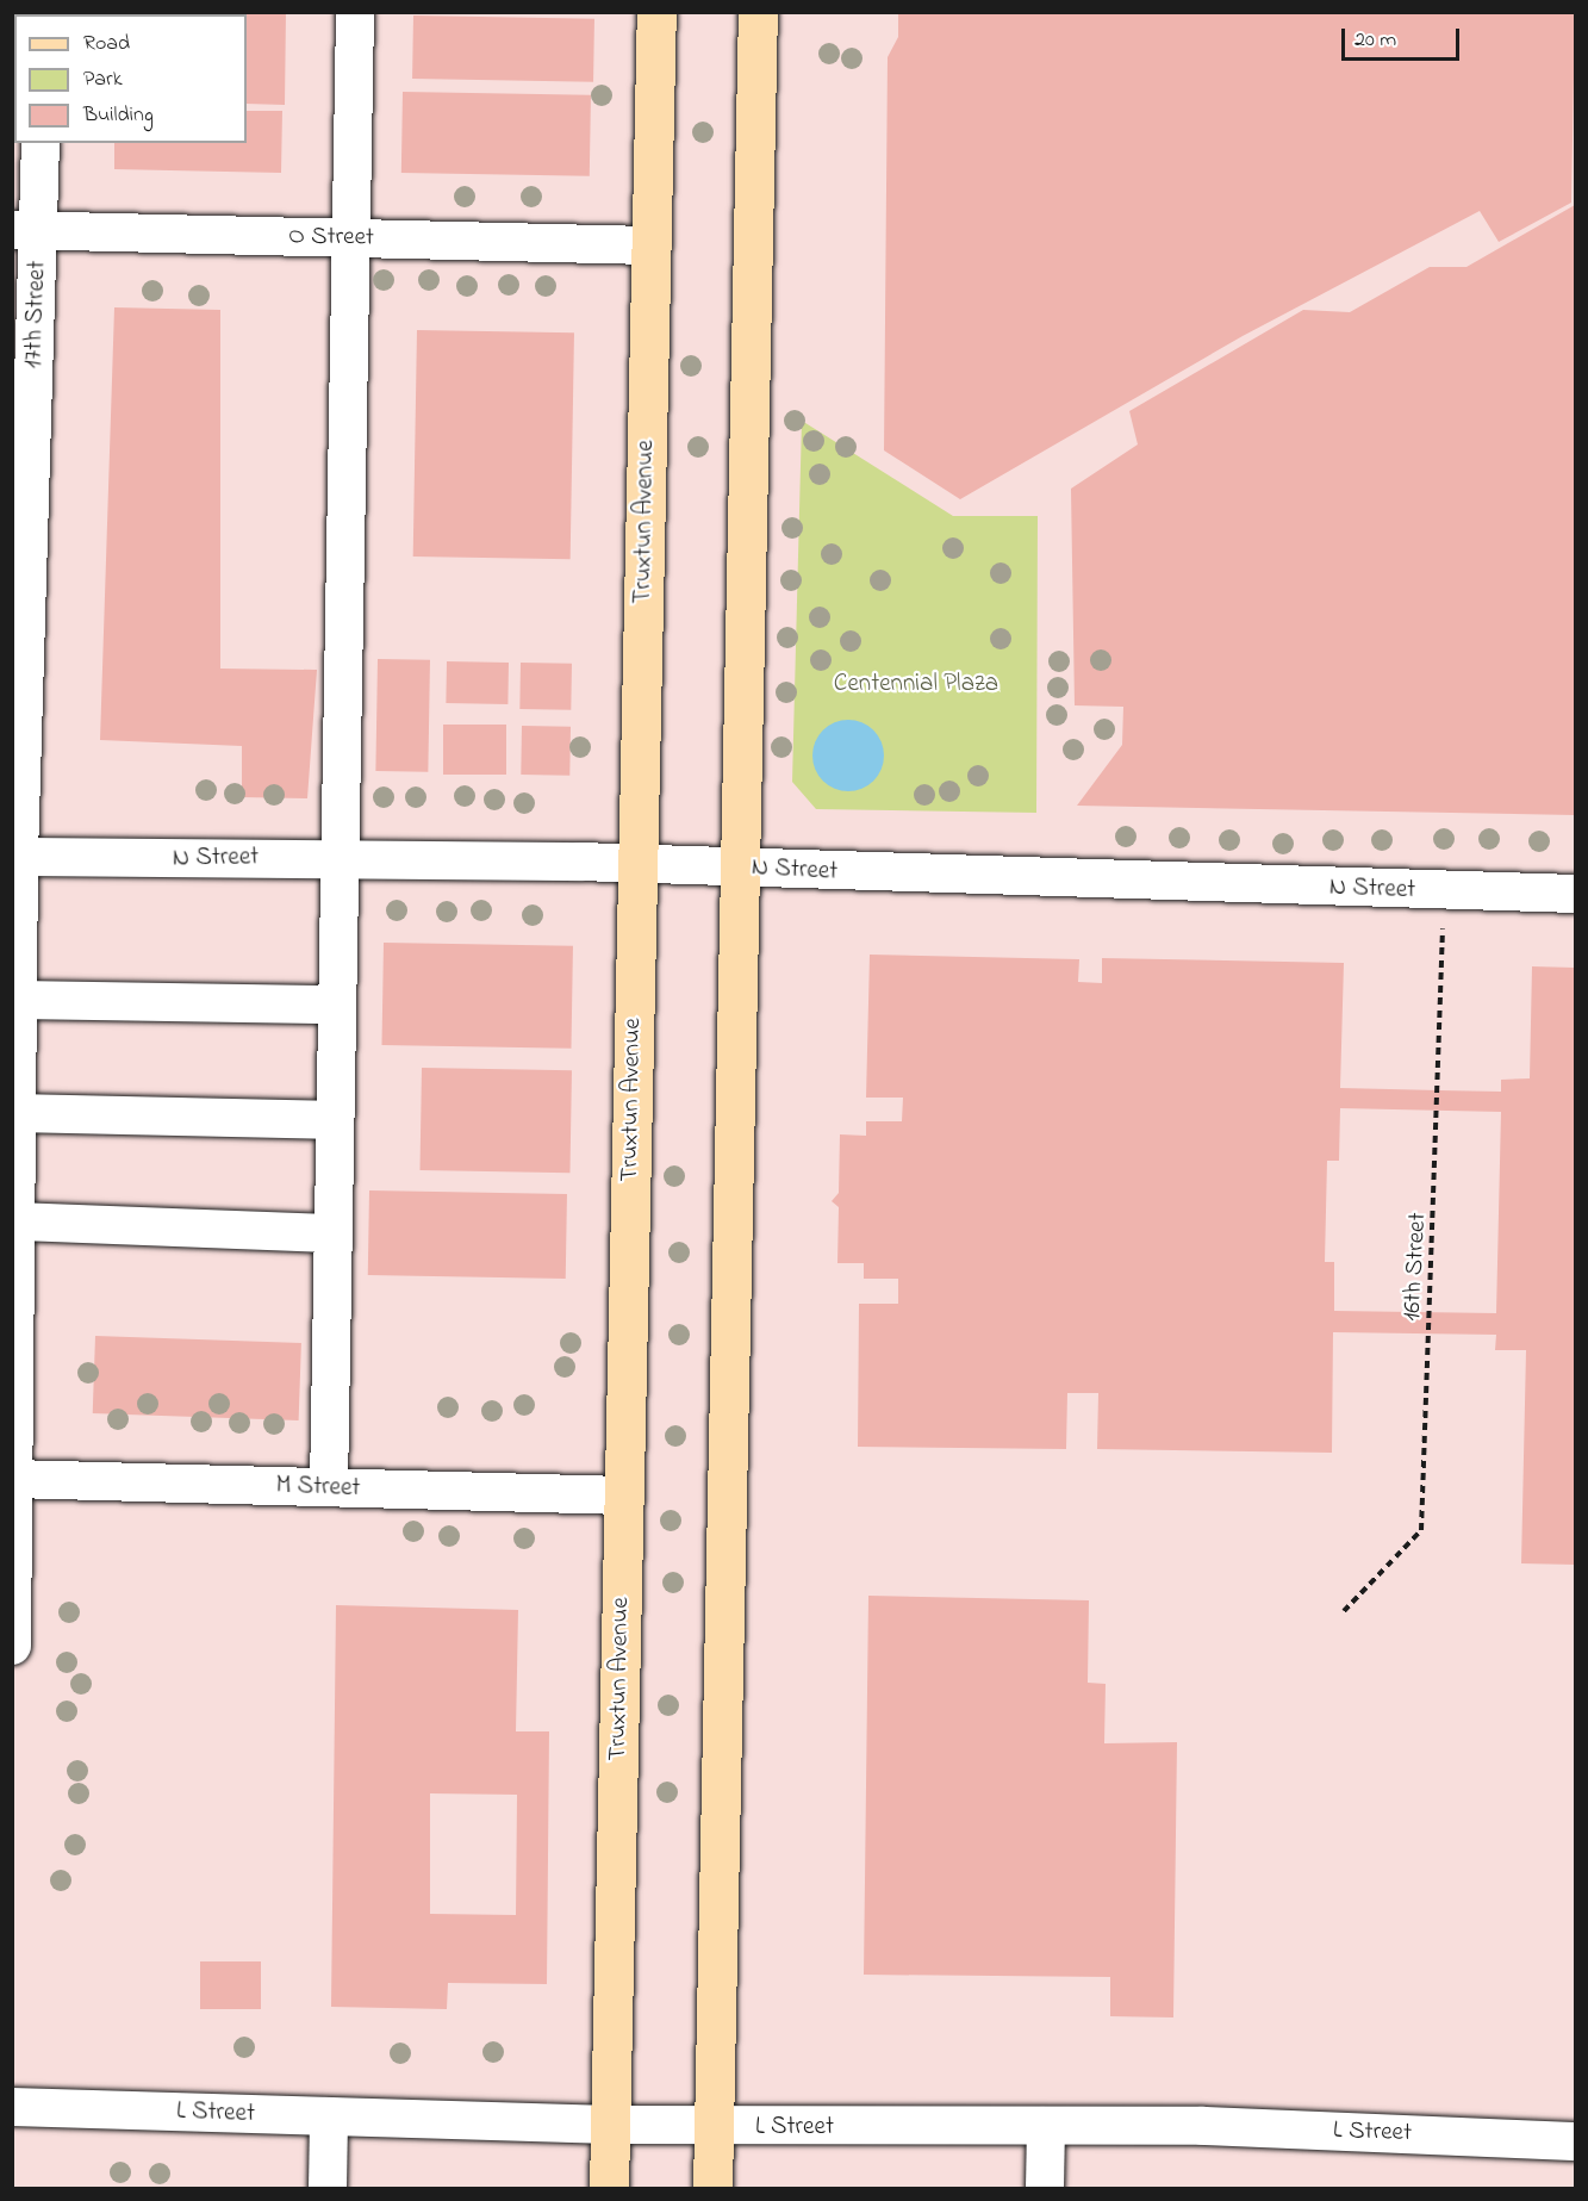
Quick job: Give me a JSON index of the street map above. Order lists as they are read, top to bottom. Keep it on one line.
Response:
{"streets":{"main road":["Truxtun Avenue"],"street":["O Street","17th Street","N Street","M Street","L Street"],"path":["16th Street"]},"crossings":[["O Street","17th Street"],["O Street","Truxtun Avenue"],["17th Street","N Street"],["17th Street","M Street"],["Truxtun Avenue","N Street"],["Truxtun Avenue","M Street"],["Truxtun Avenue","L Street"],["N Street","16th Street"]],"parks":["Centennial Plaza"],"legend":["Road","Park","Building"],"scale_bar":"20 m"}
